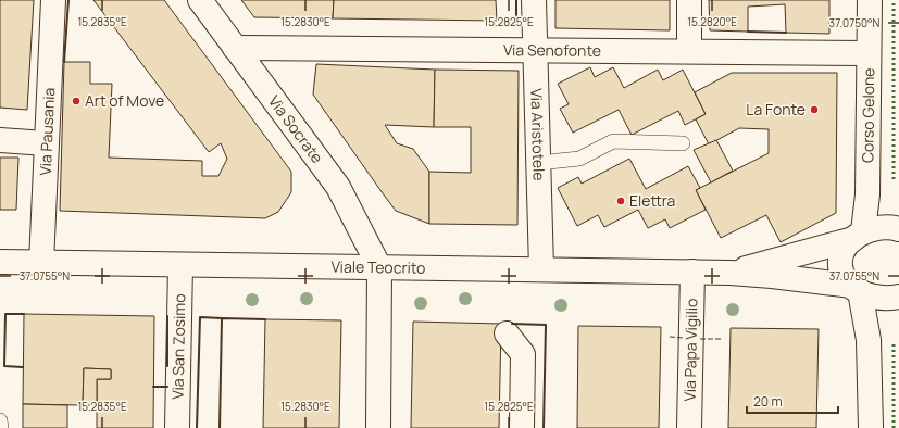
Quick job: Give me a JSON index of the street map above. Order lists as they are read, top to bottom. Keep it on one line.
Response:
{"streets":{"street":["Via Senofonte","Corso Gelone","Via Socrate","Via Pausania","Via Aristotele","Viale Teocrito","Via San Zosimo","Via Papa Vigilio"]},"crossings":[["Via Senofonte","Corso Gelone"],["Via Senofonte","Via Socrate"],["Via Senofonte","Via Aristotele"],["Via Socrate","Viale Teocrito"],["Via Pausania","Viale Teocrito"],["Via Aristotele","Viale Teocrito"],["Viale Teocrito","Via San Zosimo"],["Viale Teocrito","Via Papa Vigilio"]],"places":["Art of Move","La Fonte","Elettra"],"scale_bar":"20 m","coordinates":["15.2835°E","15.2830°E","15.2825°E","15.2820°E","37.0750°N","37.0755°N"]}
